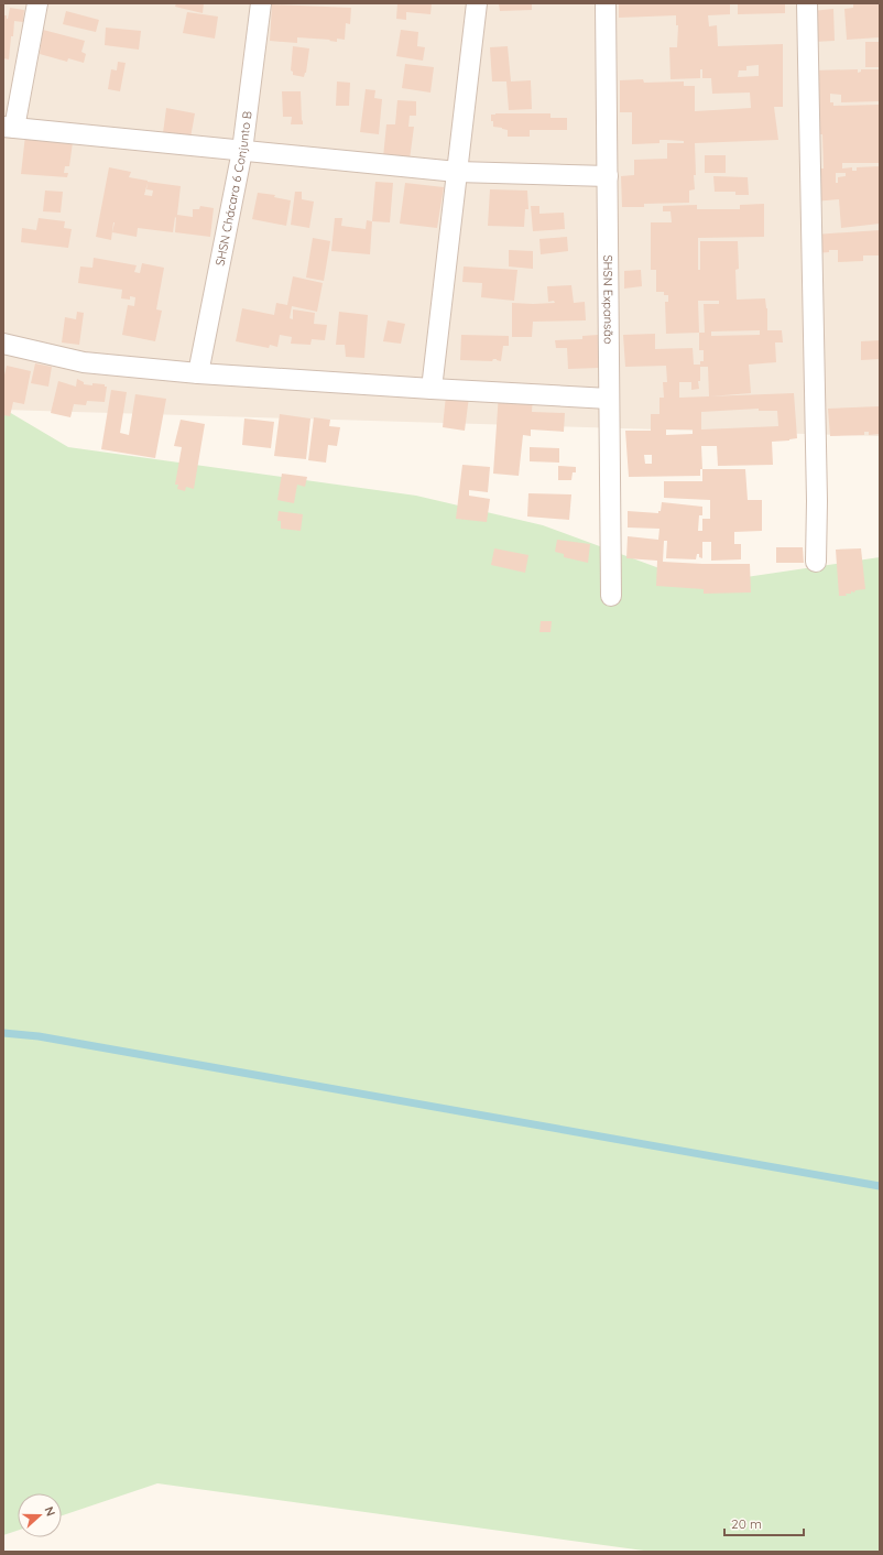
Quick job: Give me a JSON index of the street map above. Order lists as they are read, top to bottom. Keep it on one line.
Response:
{"streets":{"street":["SHSN Chácara 6 Conjunto B","SHSN Expansão"]},"scale_bar":"20 m","north":"right"}
